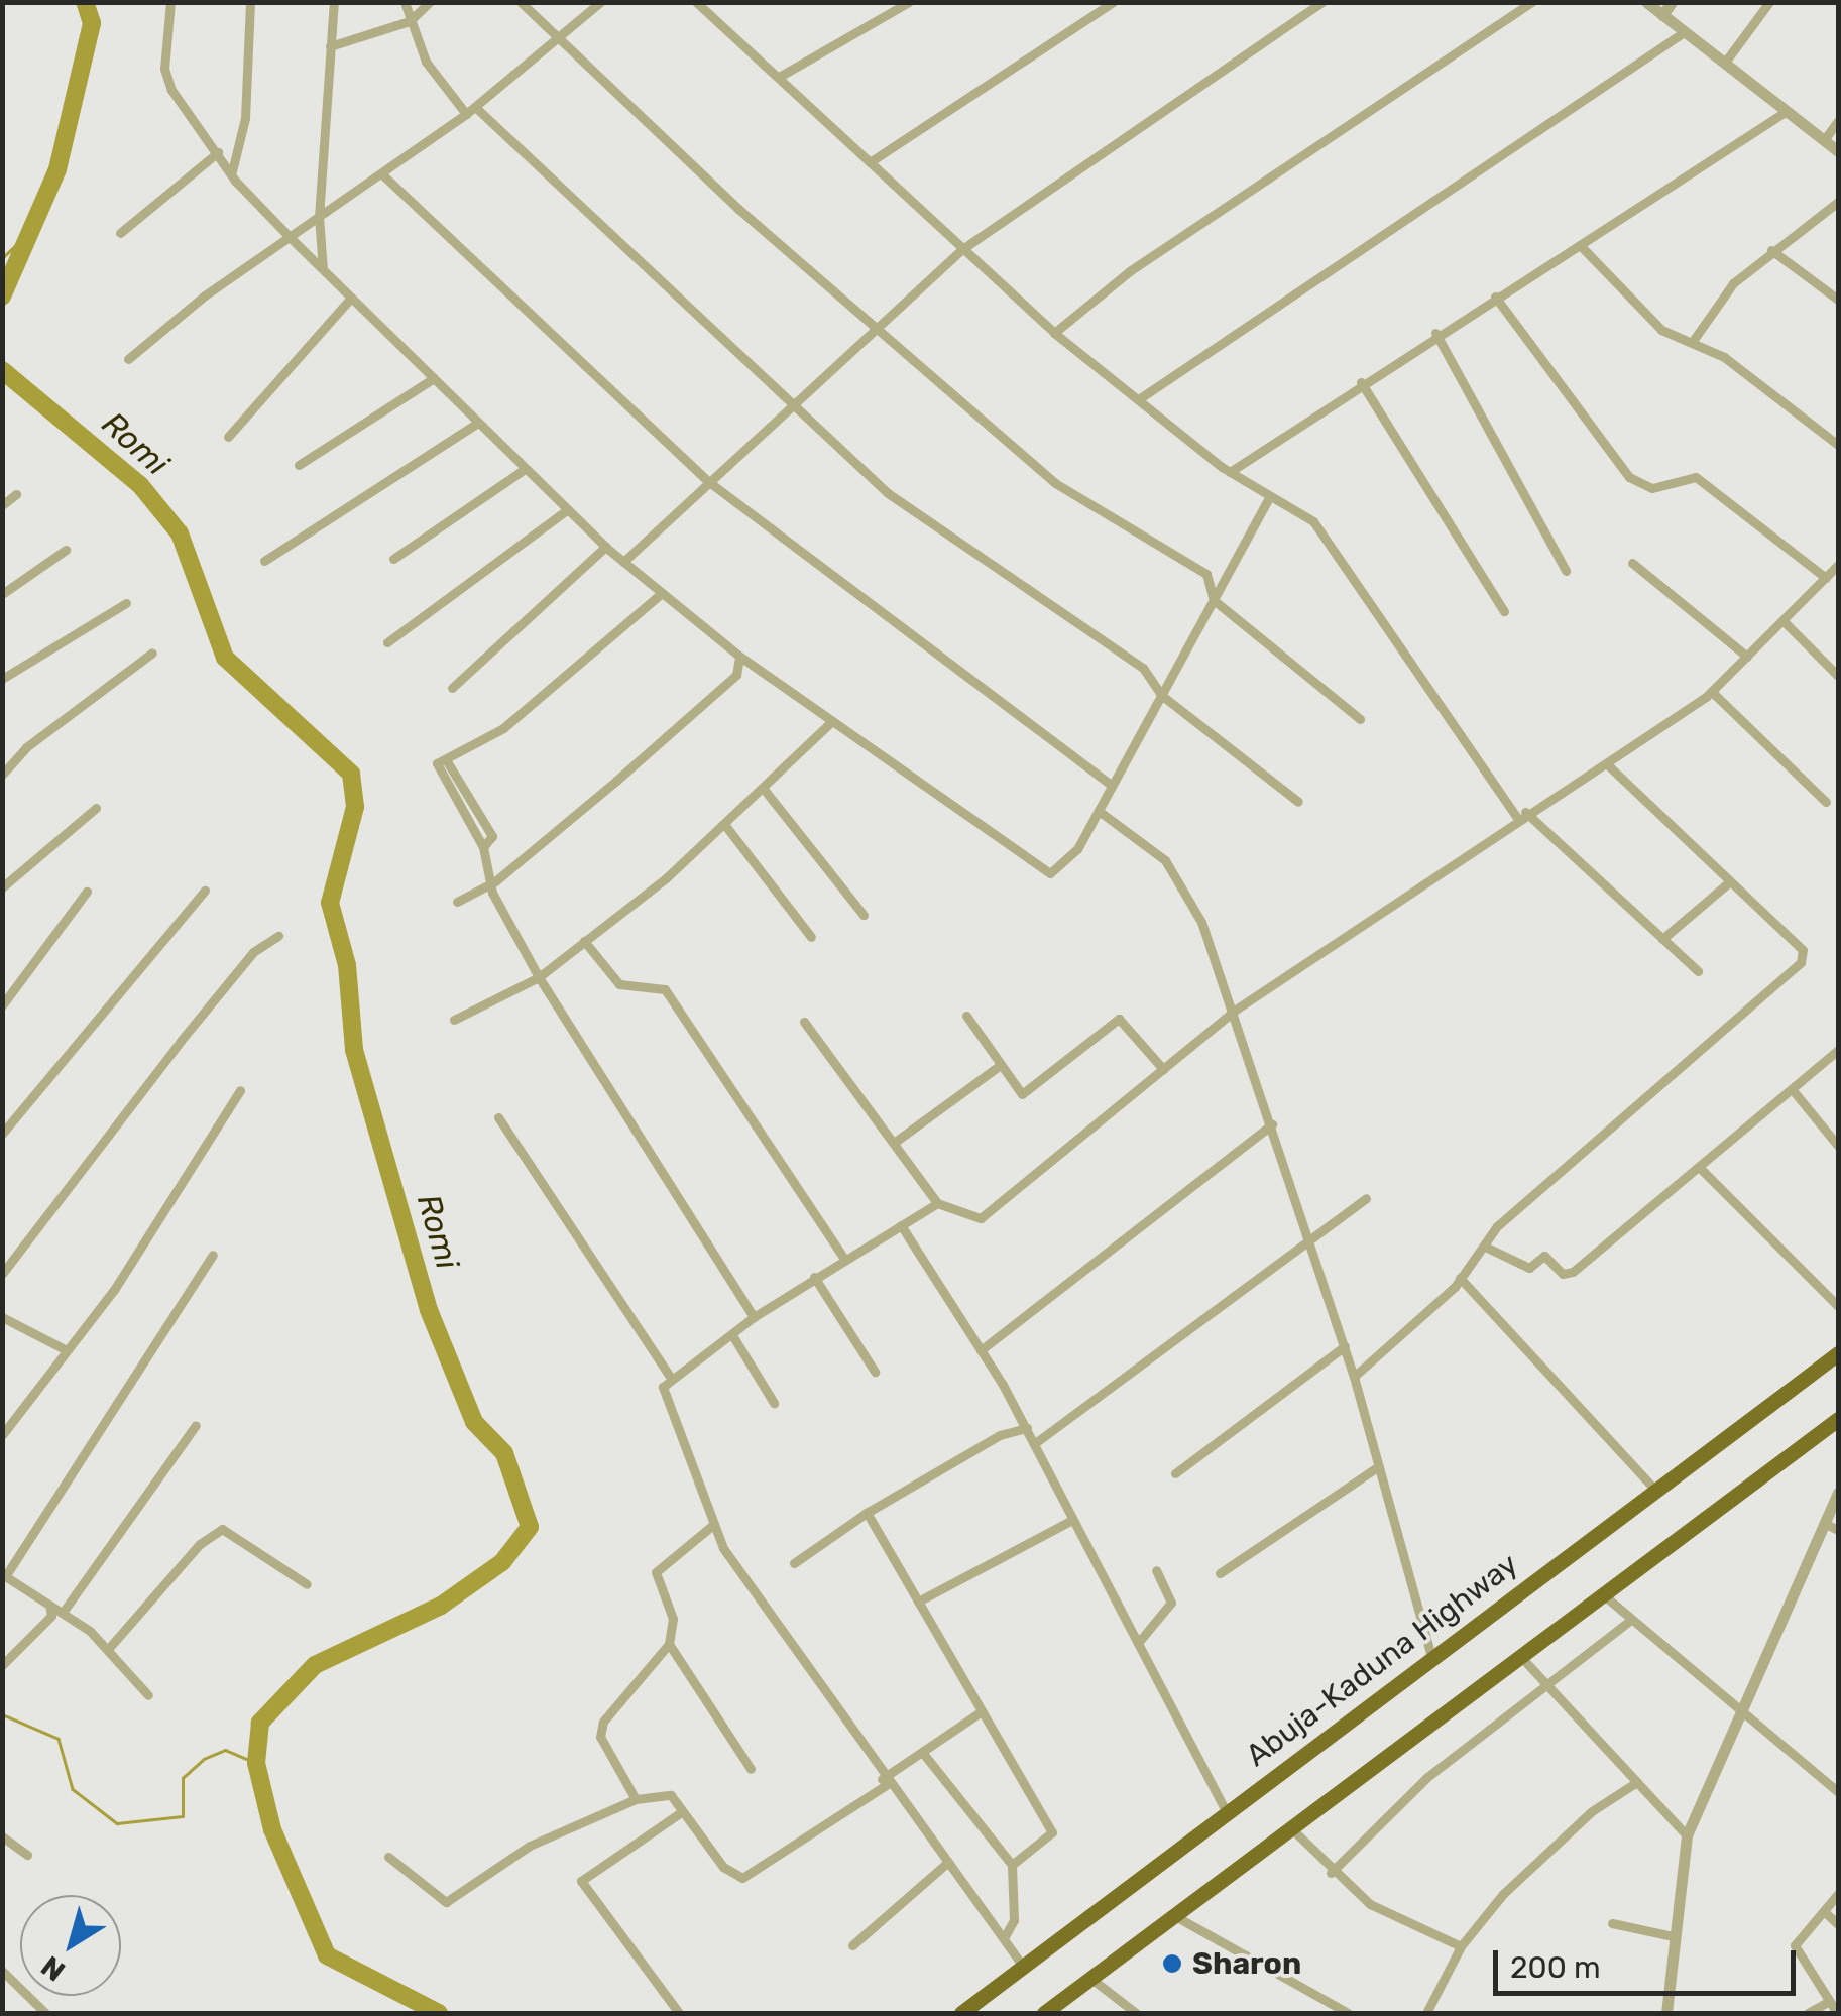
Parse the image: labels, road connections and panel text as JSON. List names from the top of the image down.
{
  "streets": {
    "highway": ["Abuja-Kaduna Highway"]
  },
  "water": ["Romi"],
  "places": ["Sharon"],
  "scale_bar": "200 m",
  "north": "bottom left"
}
